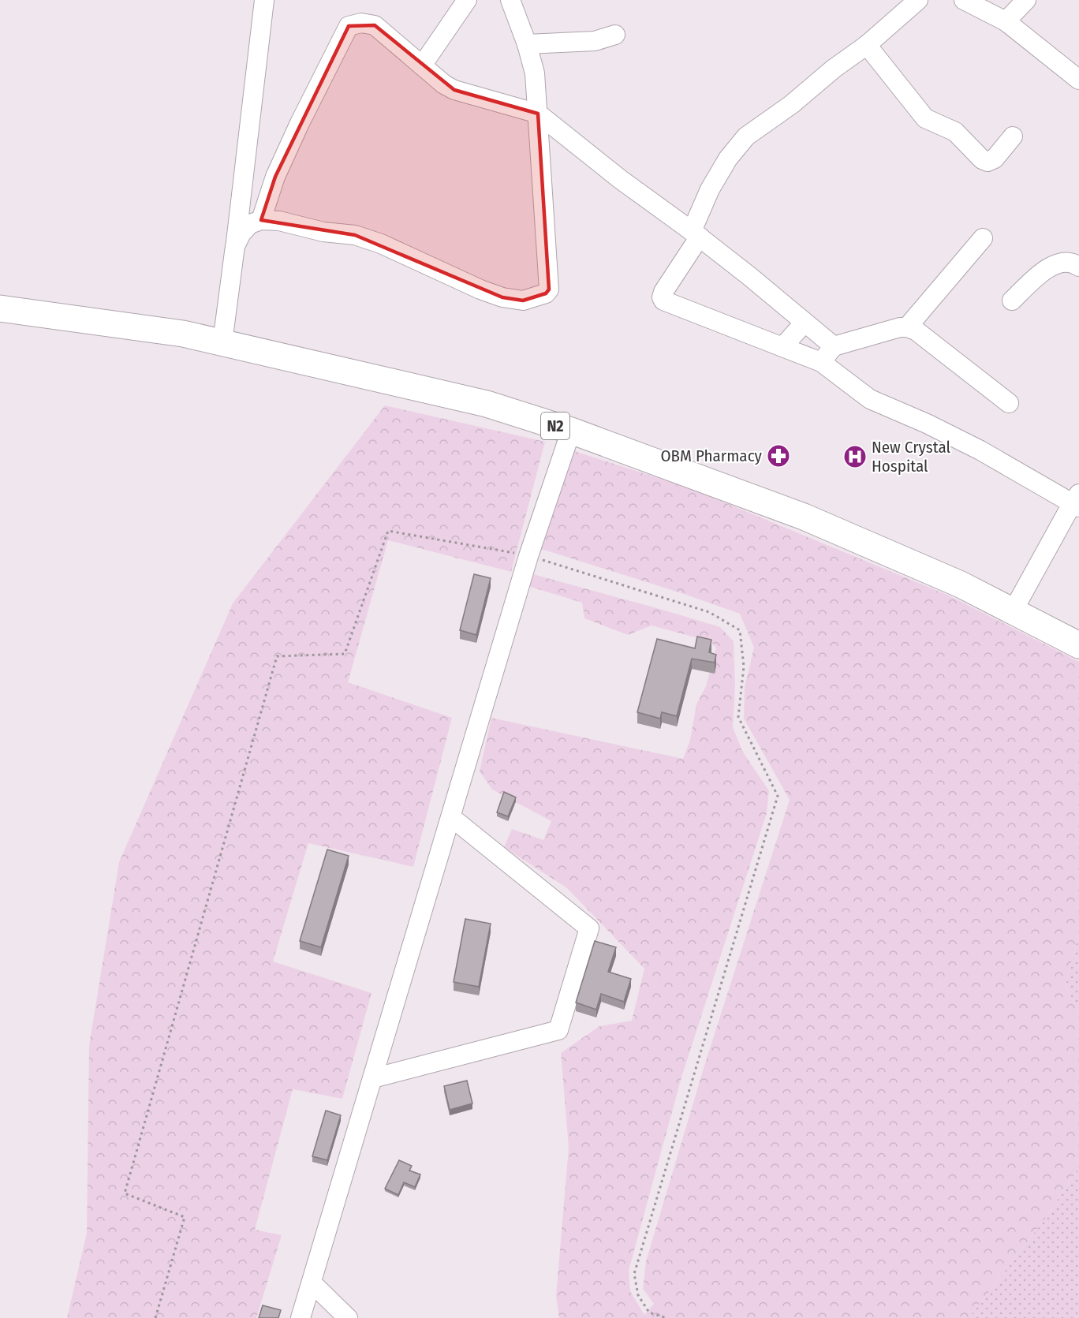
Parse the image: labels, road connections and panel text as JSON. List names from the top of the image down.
{
  "streets": {
    "highway": ["N2"]
  },
  "places": {
    "pharmacy": ["OBM Pharmacy"],
    "hospital": ["New Crystal Hospital"]
  }
}
